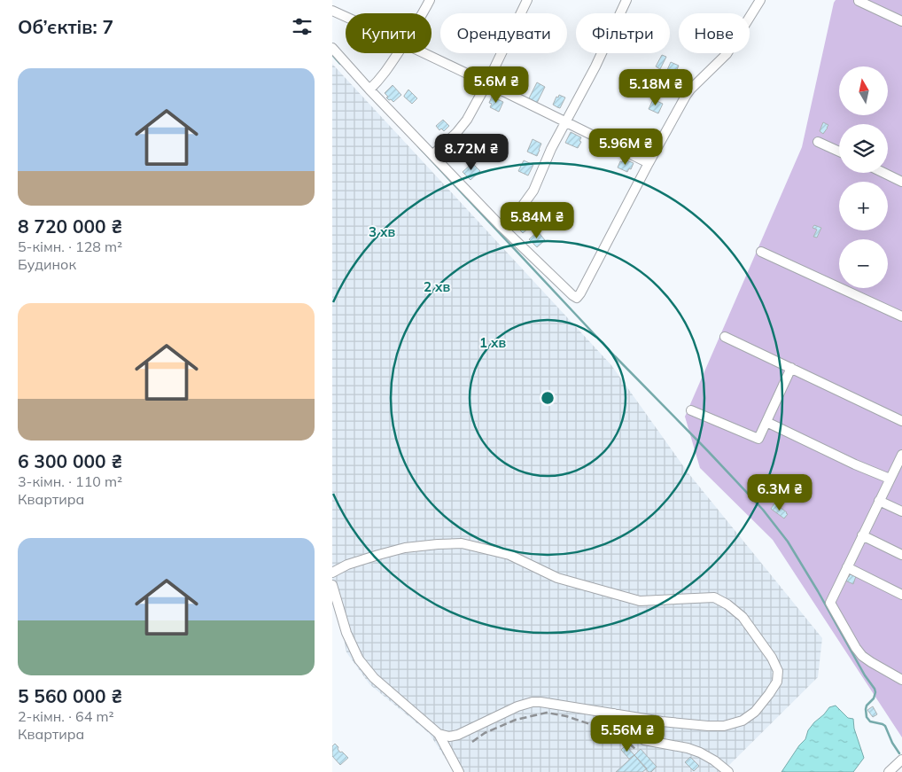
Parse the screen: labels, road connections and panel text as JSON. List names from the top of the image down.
{
  "north": "top",
  "page": {
    "heading": "Об’єктів: 7",
    "chip": [
      "Купити",
      "Орендувати",
      "Фільтри",
      "Нове"
    ],
    "list": [
      {
        "name": "8 720 000 ₴",
        "note": "5-кімн. · 128 m² · Будинок"
      },
      {
        "name": "6 300 000 ₴",
        "note": "3-кімн. · 110 m² · Квартира"
      },
      {
        "name": "5 560 000 ₴",
        "note": "2-кімн. · 64 m² · Квартира"
      }
    ],
    "map_buttons": ["+", "−"],
    "price": [
      "5.6M ₴",
      "5.18M ₴",
      "5.96M ₴",
      "8.72M ₴",
      "5.84M ₴",
      "6.3M ₴",
      "5.56M ₴"
    ]
  },
  "rings": ["3 хв", "2 хв", "1 хв"]
}
